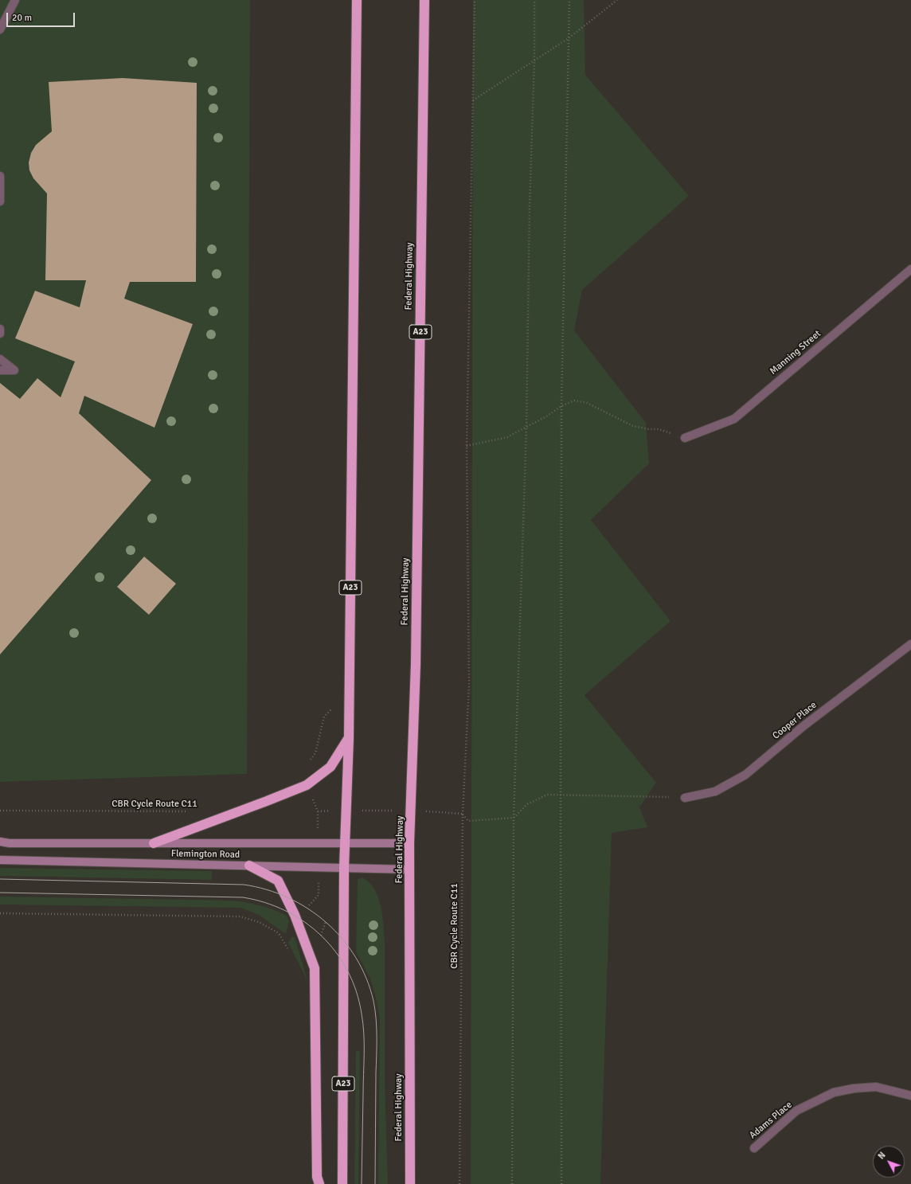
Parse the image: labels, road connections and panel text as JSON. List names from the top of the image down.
{
  "streets": {
    "highway": ["Federal Highway", "A23"],
    "main road": ["Flemington Road"],
    "street": ["Manning Street", "Cooper Place", "Adams Place"],
    "path": ["CBR Cycle Route C11"]
  },
  "crossings": [
    ["Federal Highway", "Flemington Road"],
    ["A23", "Flemington Road"]
  ],
  "scale_bar": "20 m",
  "north": "top left"
}
